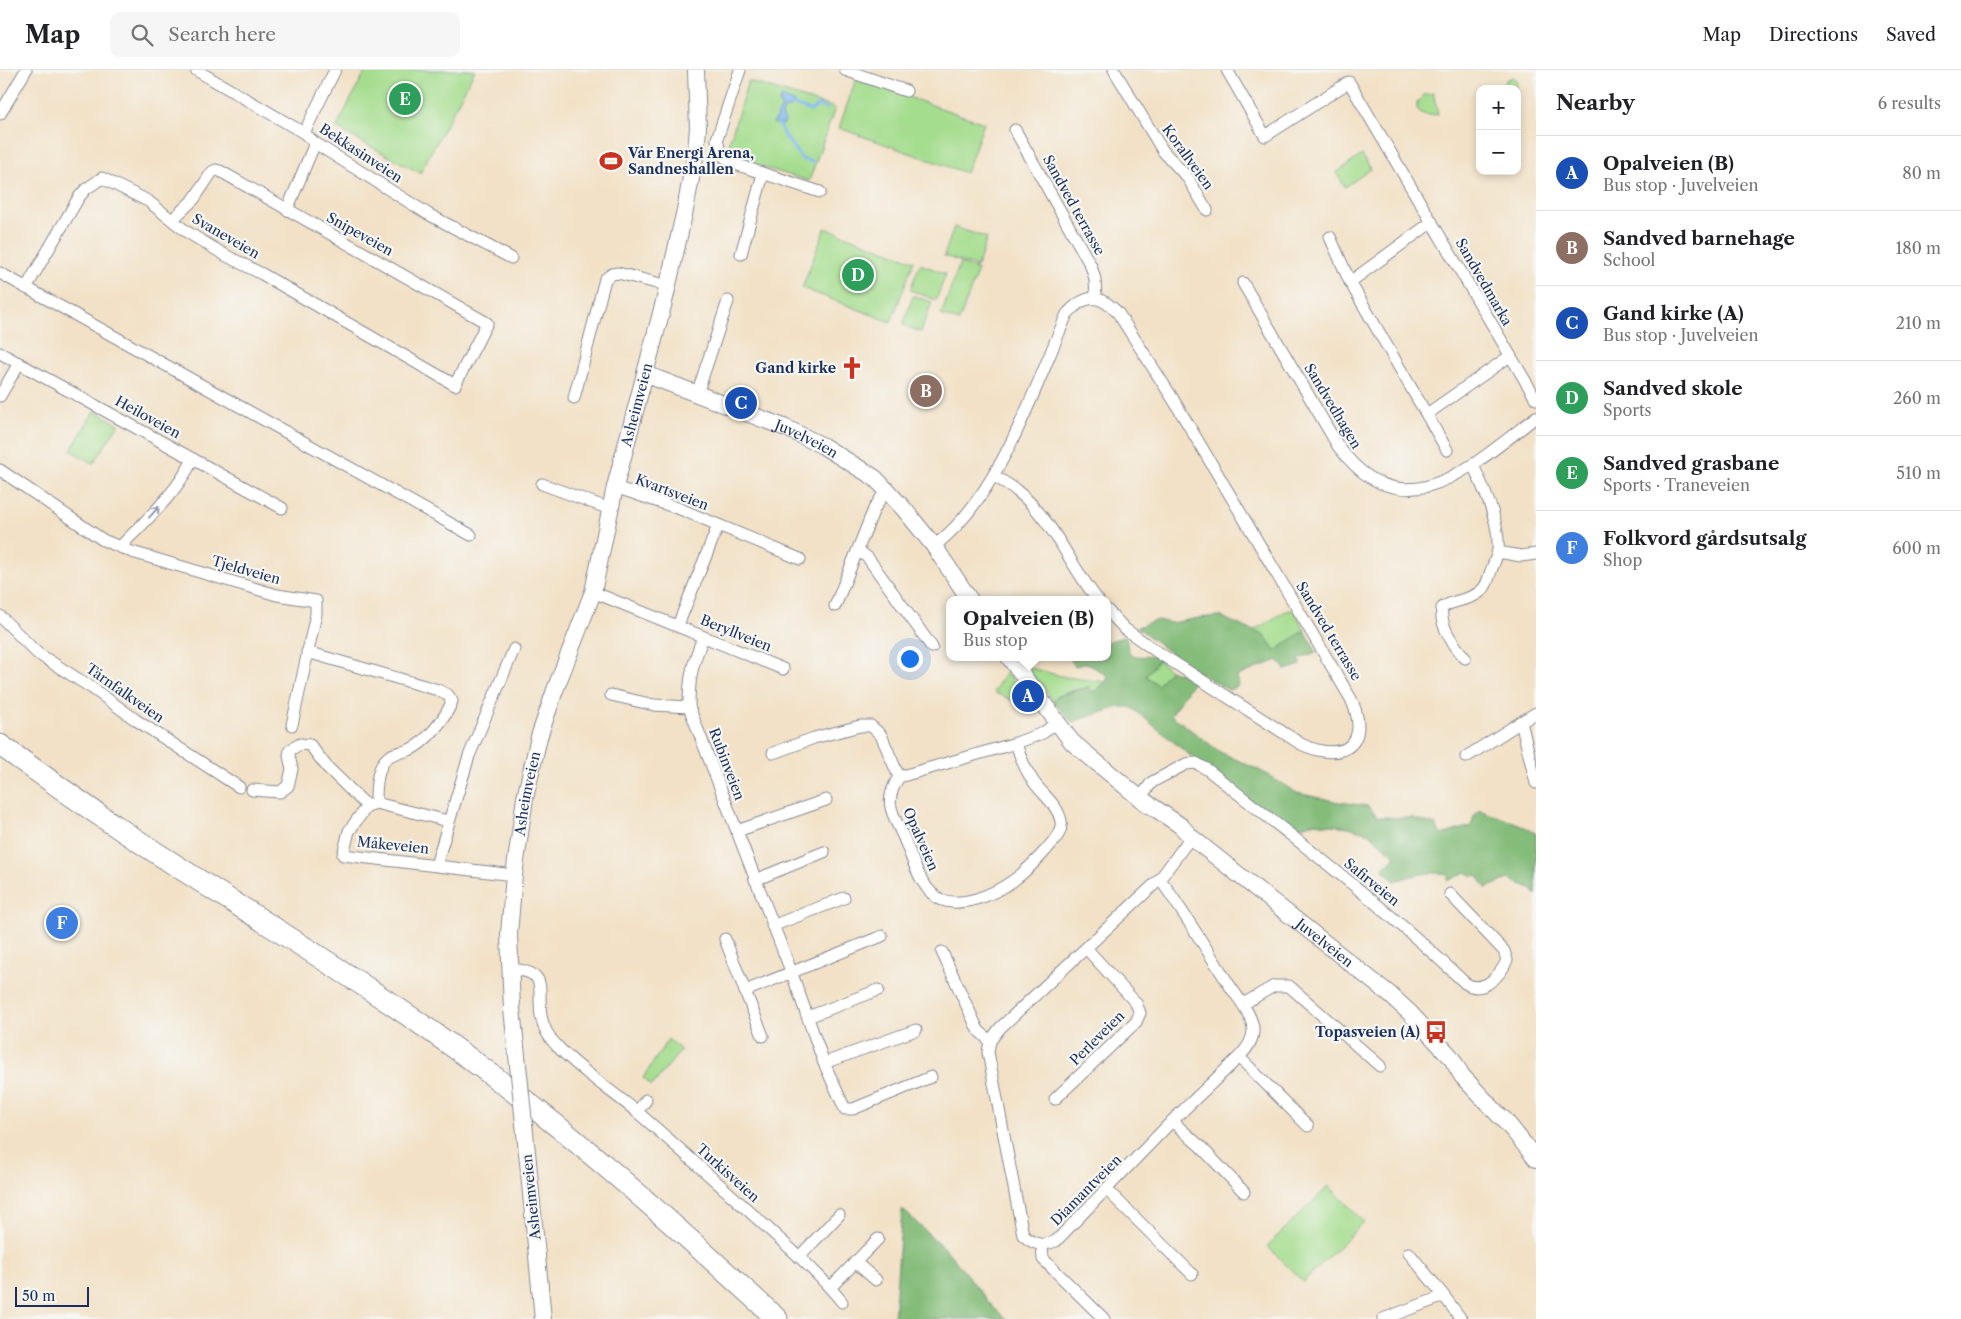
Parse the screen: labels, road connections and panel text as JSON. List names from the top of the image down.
{
  "streets": {
    "main road": ["Asheimveien", "Juvelveien"],
    "street": [
      "Bekkasinveien",
      "Korallveien",
      "Sandved terrasse",
      "Snipeveien",
      "Svaneveien",
      "Sandvedmarka",
      "Sandvedhagen",
      "Heiloveien",
      "Kvartsveien",
      "Tjeldveien",
      "Beryllveien",
      "Tårnfalkveien",
      "Rubinveien",
      "Opalveien",
      "Måkeveien",
      "Safirveien",
      "Perleveien",
      "Turkisveien",
      "Diamantveien"
    ]
  },
  "crossings": [
    ["Snipeveien", "Svaneveien"],
    ["Asheimveien", "Juvelveien"],
    ["Asheimveien", "Kvartsveien"],
    ["Asheimveien", "Beryllveien"],
    ["Asheimveien", "Måkeveien"],
    ["Asheimveien", "Turkisveien"],
    ["Juvelveien", "Safirveien"],
    ["Kvartsveien", "Beryllveien"]
  ],
  "places": {
    "sports": ["Vår Energi Arena, Sandneshallen"],
    "church": ["Gand kirke"],
    "bus stop": ["Topasveien (A)"]
  },
  "scale_bar": "50 m",
  "page": {
    "header": "Map",
    "search": "Search here",
    "nav": ["Map", "Directions", "Saved"],
    "heading": ["Nearby", "6 results"],
    "pins": [
      "E",
      "D",
      "B",
      "C",
      "A",
      "F"
    ],
    "map_buttons": ["+", "−"],
    "list": [
      {
        "mark": "A",
        "name": "Opalveien (B)",
        "note": "Bus stop · Juvelveien",
        "value": "80 m"
      },
      {
        "mark": "B",
        "name": "Sandved barnehage",
        "note": "School",
        "value": "180 m"
      },
      {
        "mark": "C",
        "name": "Gand kirke (A)",
        "note": "Bus stop · Juvelveien",
        "value": "210 m"
      },
      {
        "mark": "D",
        "name": "Sandved skole",
        "note": "Sports",
        "value": "260 m"
      },
      {
        "mark": "E",
        "name": "Sandved grasbane",
        "note": "Sports · Traneveien",
        "value": "510 m"
      },
      {
        "mark": "F",
        "name": "Folkvord gårdsutsalg",
        "note": "Shop",
        "value": "600 m"
      }
    ],
    "popup": ["Opalveien (B)", "Bus stop"],
    "scale": "50 m"
  }
}
